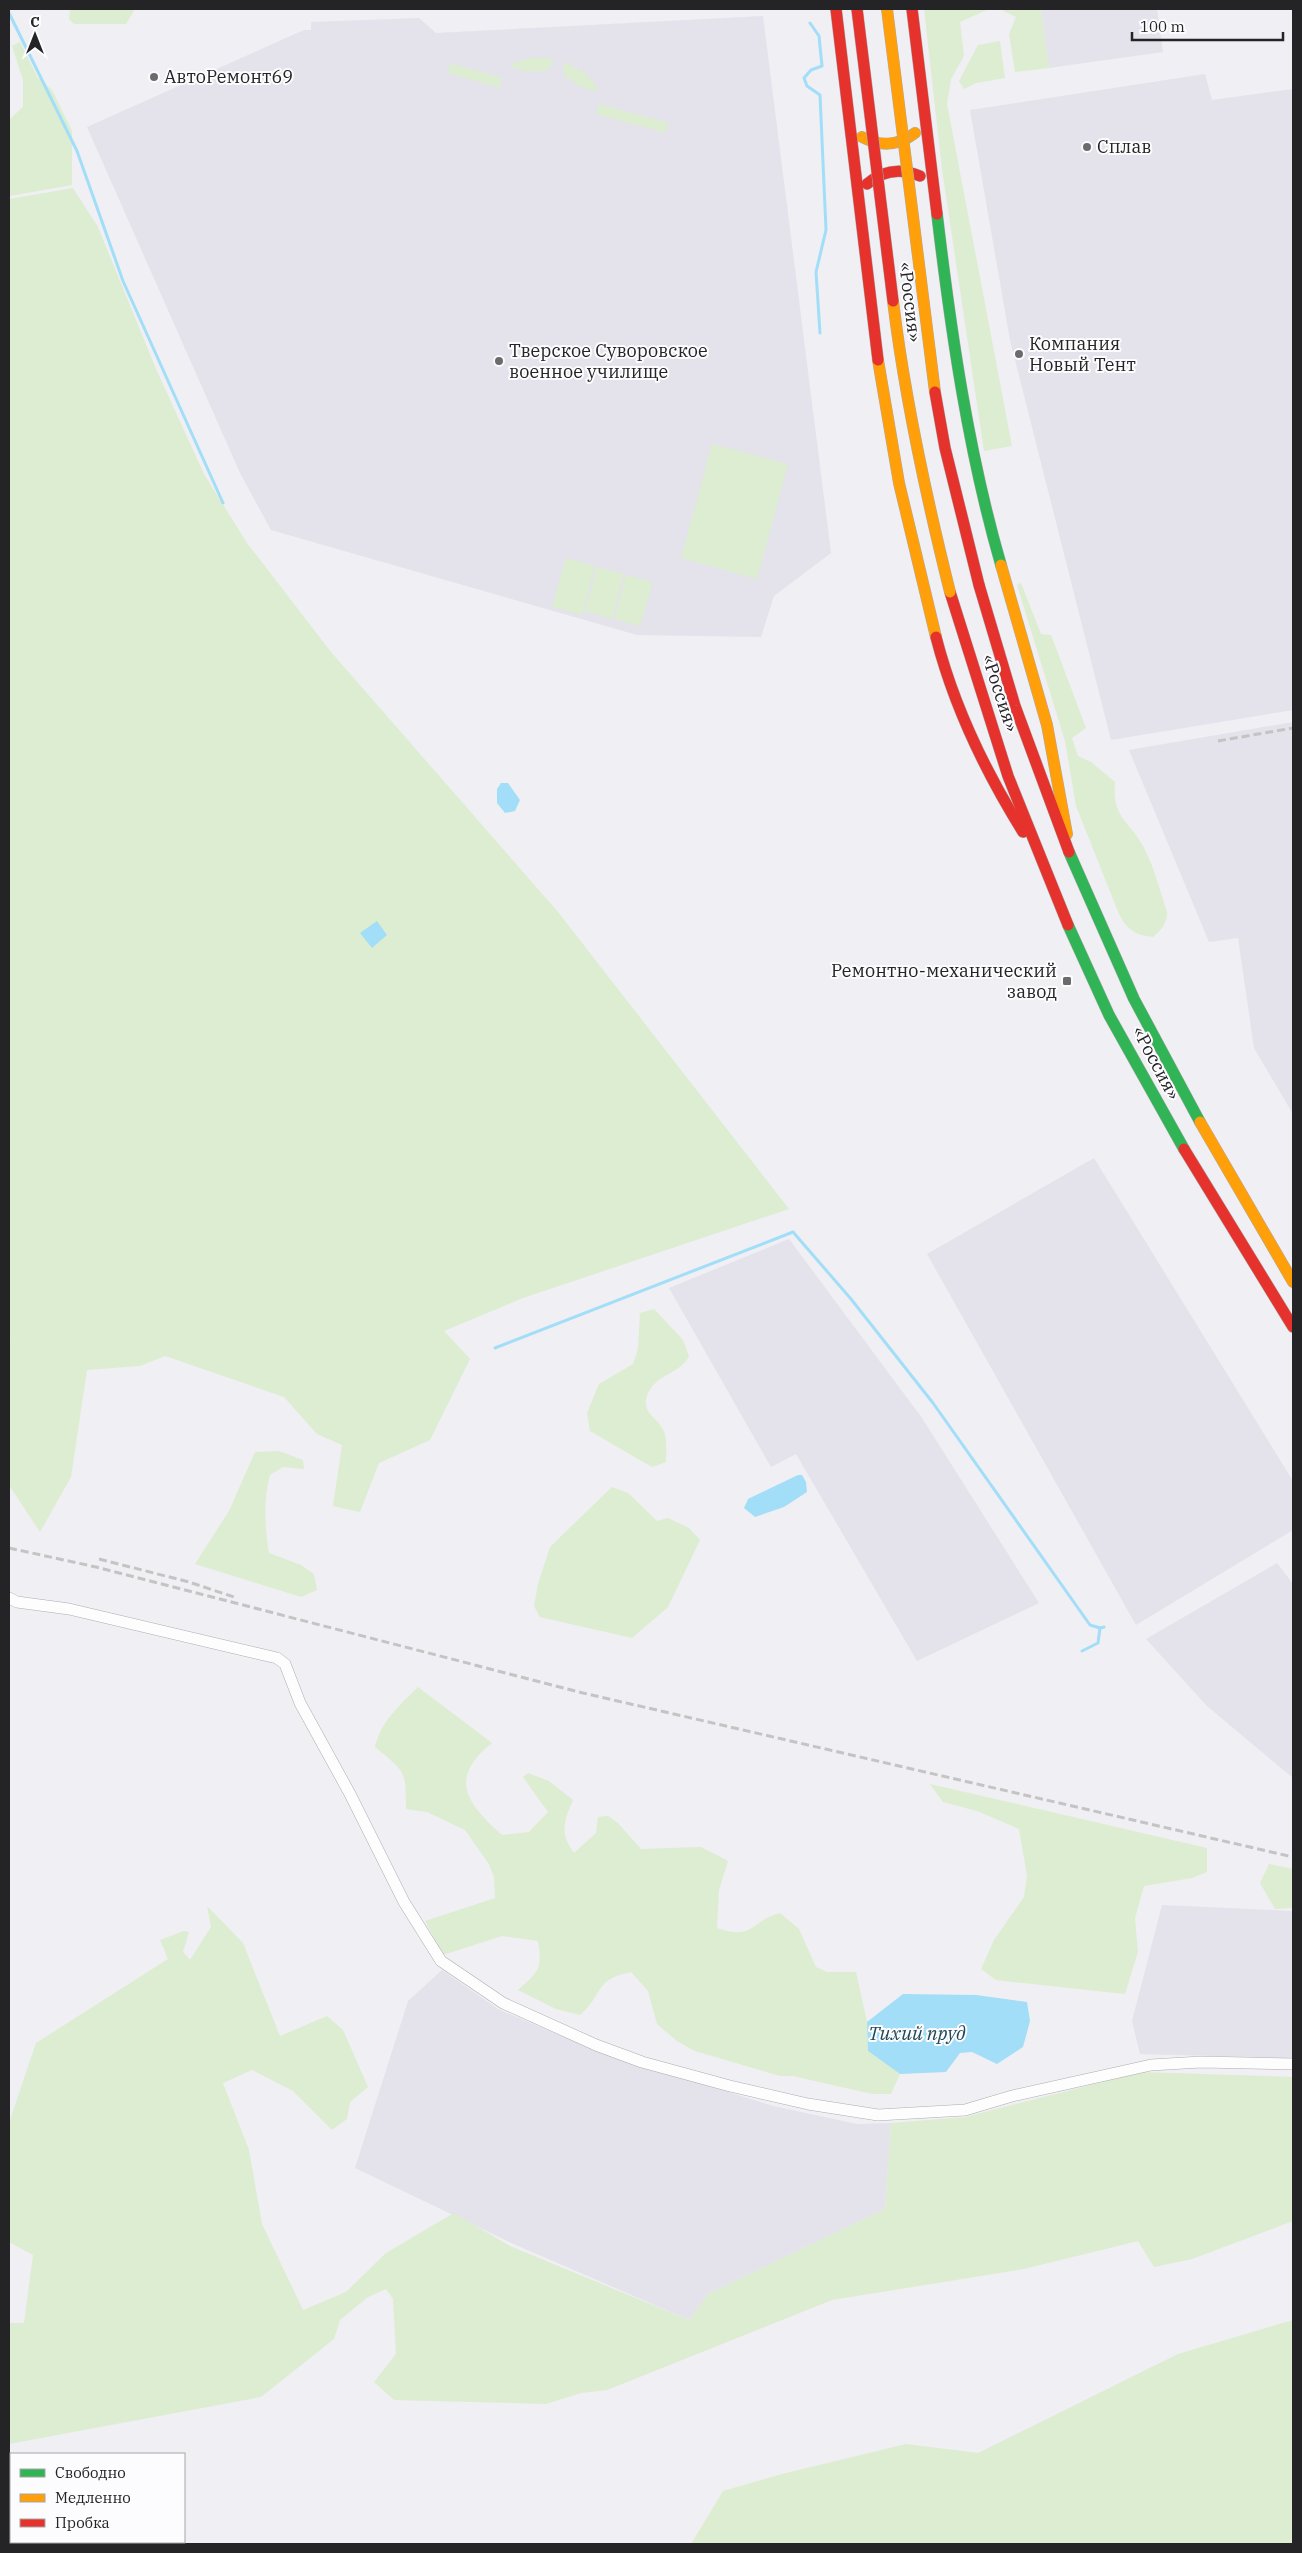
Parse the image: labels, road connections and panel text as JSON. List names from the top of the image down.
{
  "streets": {
    "main road": ["«Россия»"]
  },
  "water": ["Тихий пруд"],
  "places": {
    "other": [
      "АвтоРемонт69",
      "Сплав",
      "Компания Новый Тент",
      "Тверское Суворовское военное училище"
    ],
    "transit": ["Ремонтно-механический завод"]
  },
  "legend": ["Свободно", "Медленно", "Пробка"],
  "scale_bar": "100 m",
  "north": "top"
}
